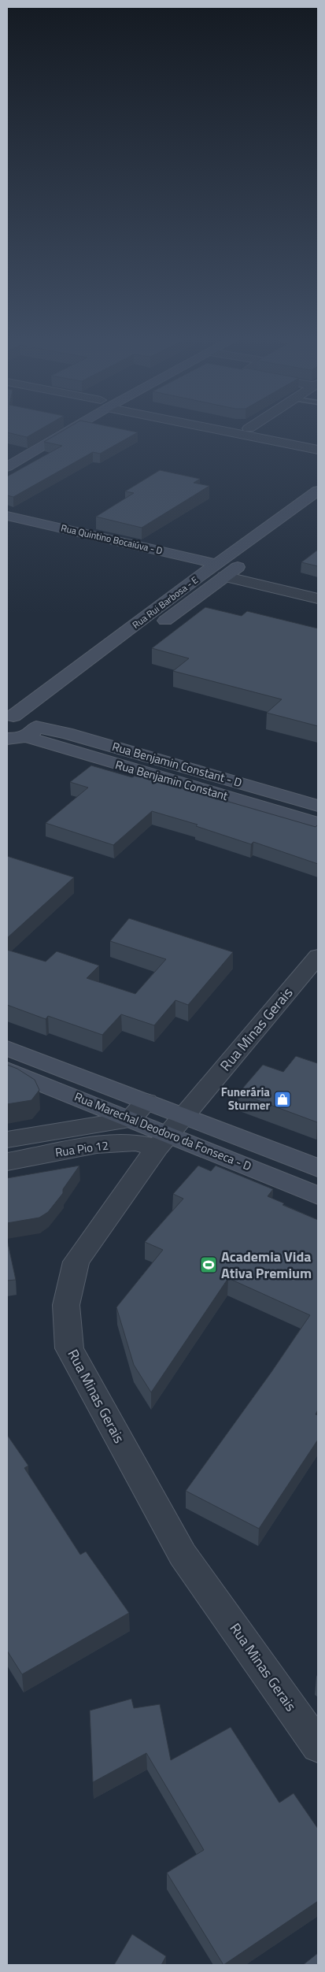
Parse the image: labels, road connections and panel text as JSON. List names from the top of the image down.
{
  "streets": {
    "street": [
      "Rua Quintino Bocaiúva - D",
      "Rua Rui Barbosa - E",
      "Rua Benjamin Constant - D",
      "Rua Benjamin Constant",
      "Rua Minas Gerais",
      "Rua Marechal Deodoro da Fonseca - D",
      "Rua Pio 12"
    ]
  },
  "crossings": [
    ["Rua Quintino Bocaiúva - D", "Rua Rui Barbosa - E"],
    ["Rua Benjamin Constant - D", "Rua Benjamin Constant"],
    ["Rua Minas Gerais", "Rua Marechal Deodoro da Fonseca - D"],
    ["Rua Minas Gerais", "Rua Pio 12"],
    ["Rua Marechal Deodoro da Fonseca - D", "Rua Pio 12"]
  ],
  "places": {
    "shop": ["Funerária Sturmer"],
    "sports": ["Academia Vida Ativa Premium"]
  }
}
